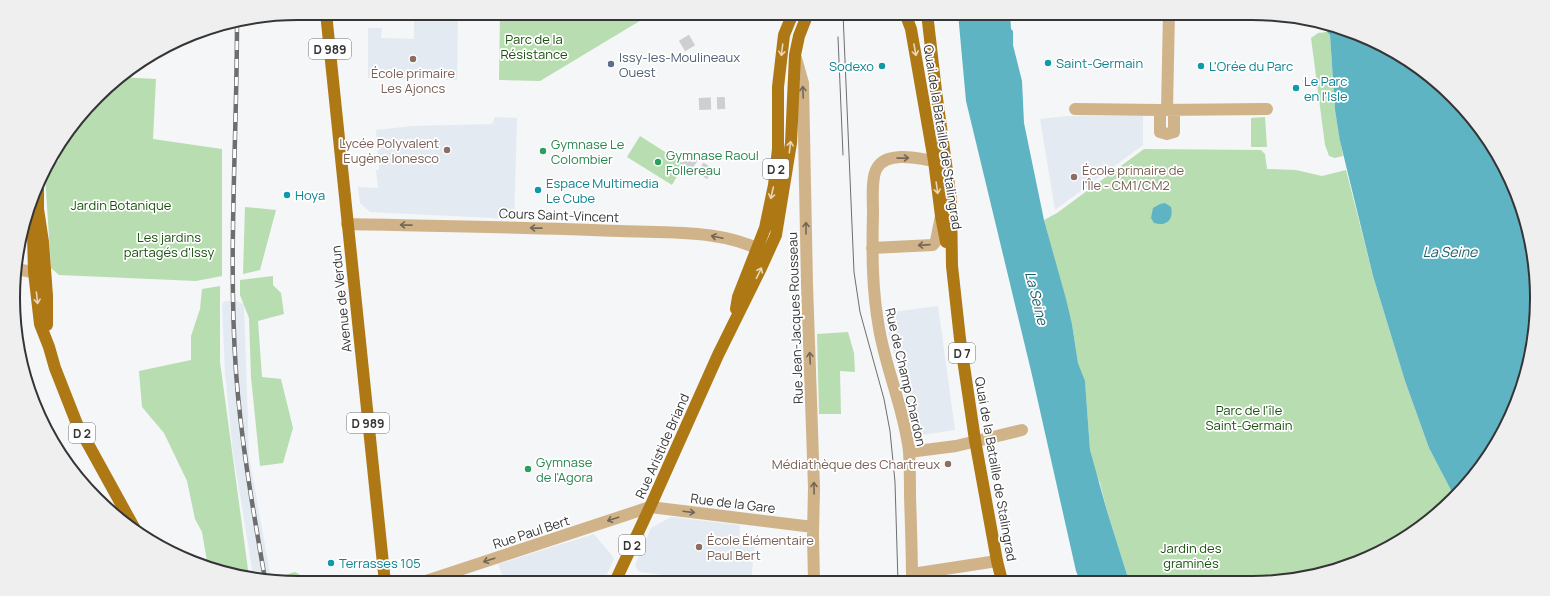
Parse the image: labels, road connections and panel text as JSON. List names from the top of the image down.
{
  "streets": {
    "main road": [
      "D 989",
      "Quai de la Bataille de Stalingrad",
      "D 2",
      "Avenue de Verdun",
      "D 7",
      "Rue Aristide Briand"
    ],
    "street": [
      "Cours Saint-Vincent",
      "Rue Jean-Jacques Rousseau",
      "Rue de Champ Chardon",
      "Rue de la Gare",
      "Rue Paul Bert"
    ]
  },
  "crossings": [
    ["Quai de la Bataille de Stalingrad", "Rue de Champ Chardon"],
    ["Cours Saint-Vincent", "Avenue de Verdun"],
    ["Cours Saint-Vincent", "Rue Aristide Briand"],
    ["Rue Jean-Jacques Rousseau", "Rue Aristide Briand"],
    ["Rue Jean-Jacques Rousseau", "Rue de la Gare"],
    ["Rue Aristide Briand", "Rue de la Gare"],
    ["Rue Aristide Briand", "Rue Paul Bert"],
    ["Rue de la Gare", "Rue Paul Bert"]
  ],
  "one_way": [
    "Cours Saint-Vincent",
    "Rue Jean-Jacques Rousseau",
    "Rue de la Gare",
    "Rue Paul Bert"
  ],
  "water": ["La Seine"],
  "parks": [
    "Parc de la Résistance",
    "Jardin Botanique",
    "Les jardins partagés d'Issy",
    "Parc de l'île Saint-Germain",
    "Jardin des graminés"
  ],
  "places": [
    "École primaire Les Ajoncs",
    "Saint-Germain",
    "Issy-les-Moulineaux Ouest",
    "Sodexo",
    "L'Orée du Parc",
    "Le Parc en l'Isle",
    "Lycée Polyvalent Eugène Ionesco",
    "Gymnase Le Colombier",
    "Gymnase Raoul Follereau",
    "École primaire de l'Île - CM1/CM2",
    "Espace Multimedia Le Cube",
    "Hoya",
    "Médiathèque des Chartreux",
    "Gymnase de l'Agora",
    "École Élémentaire Paul Bert",
    "Terrasses 105"
  ]
}
